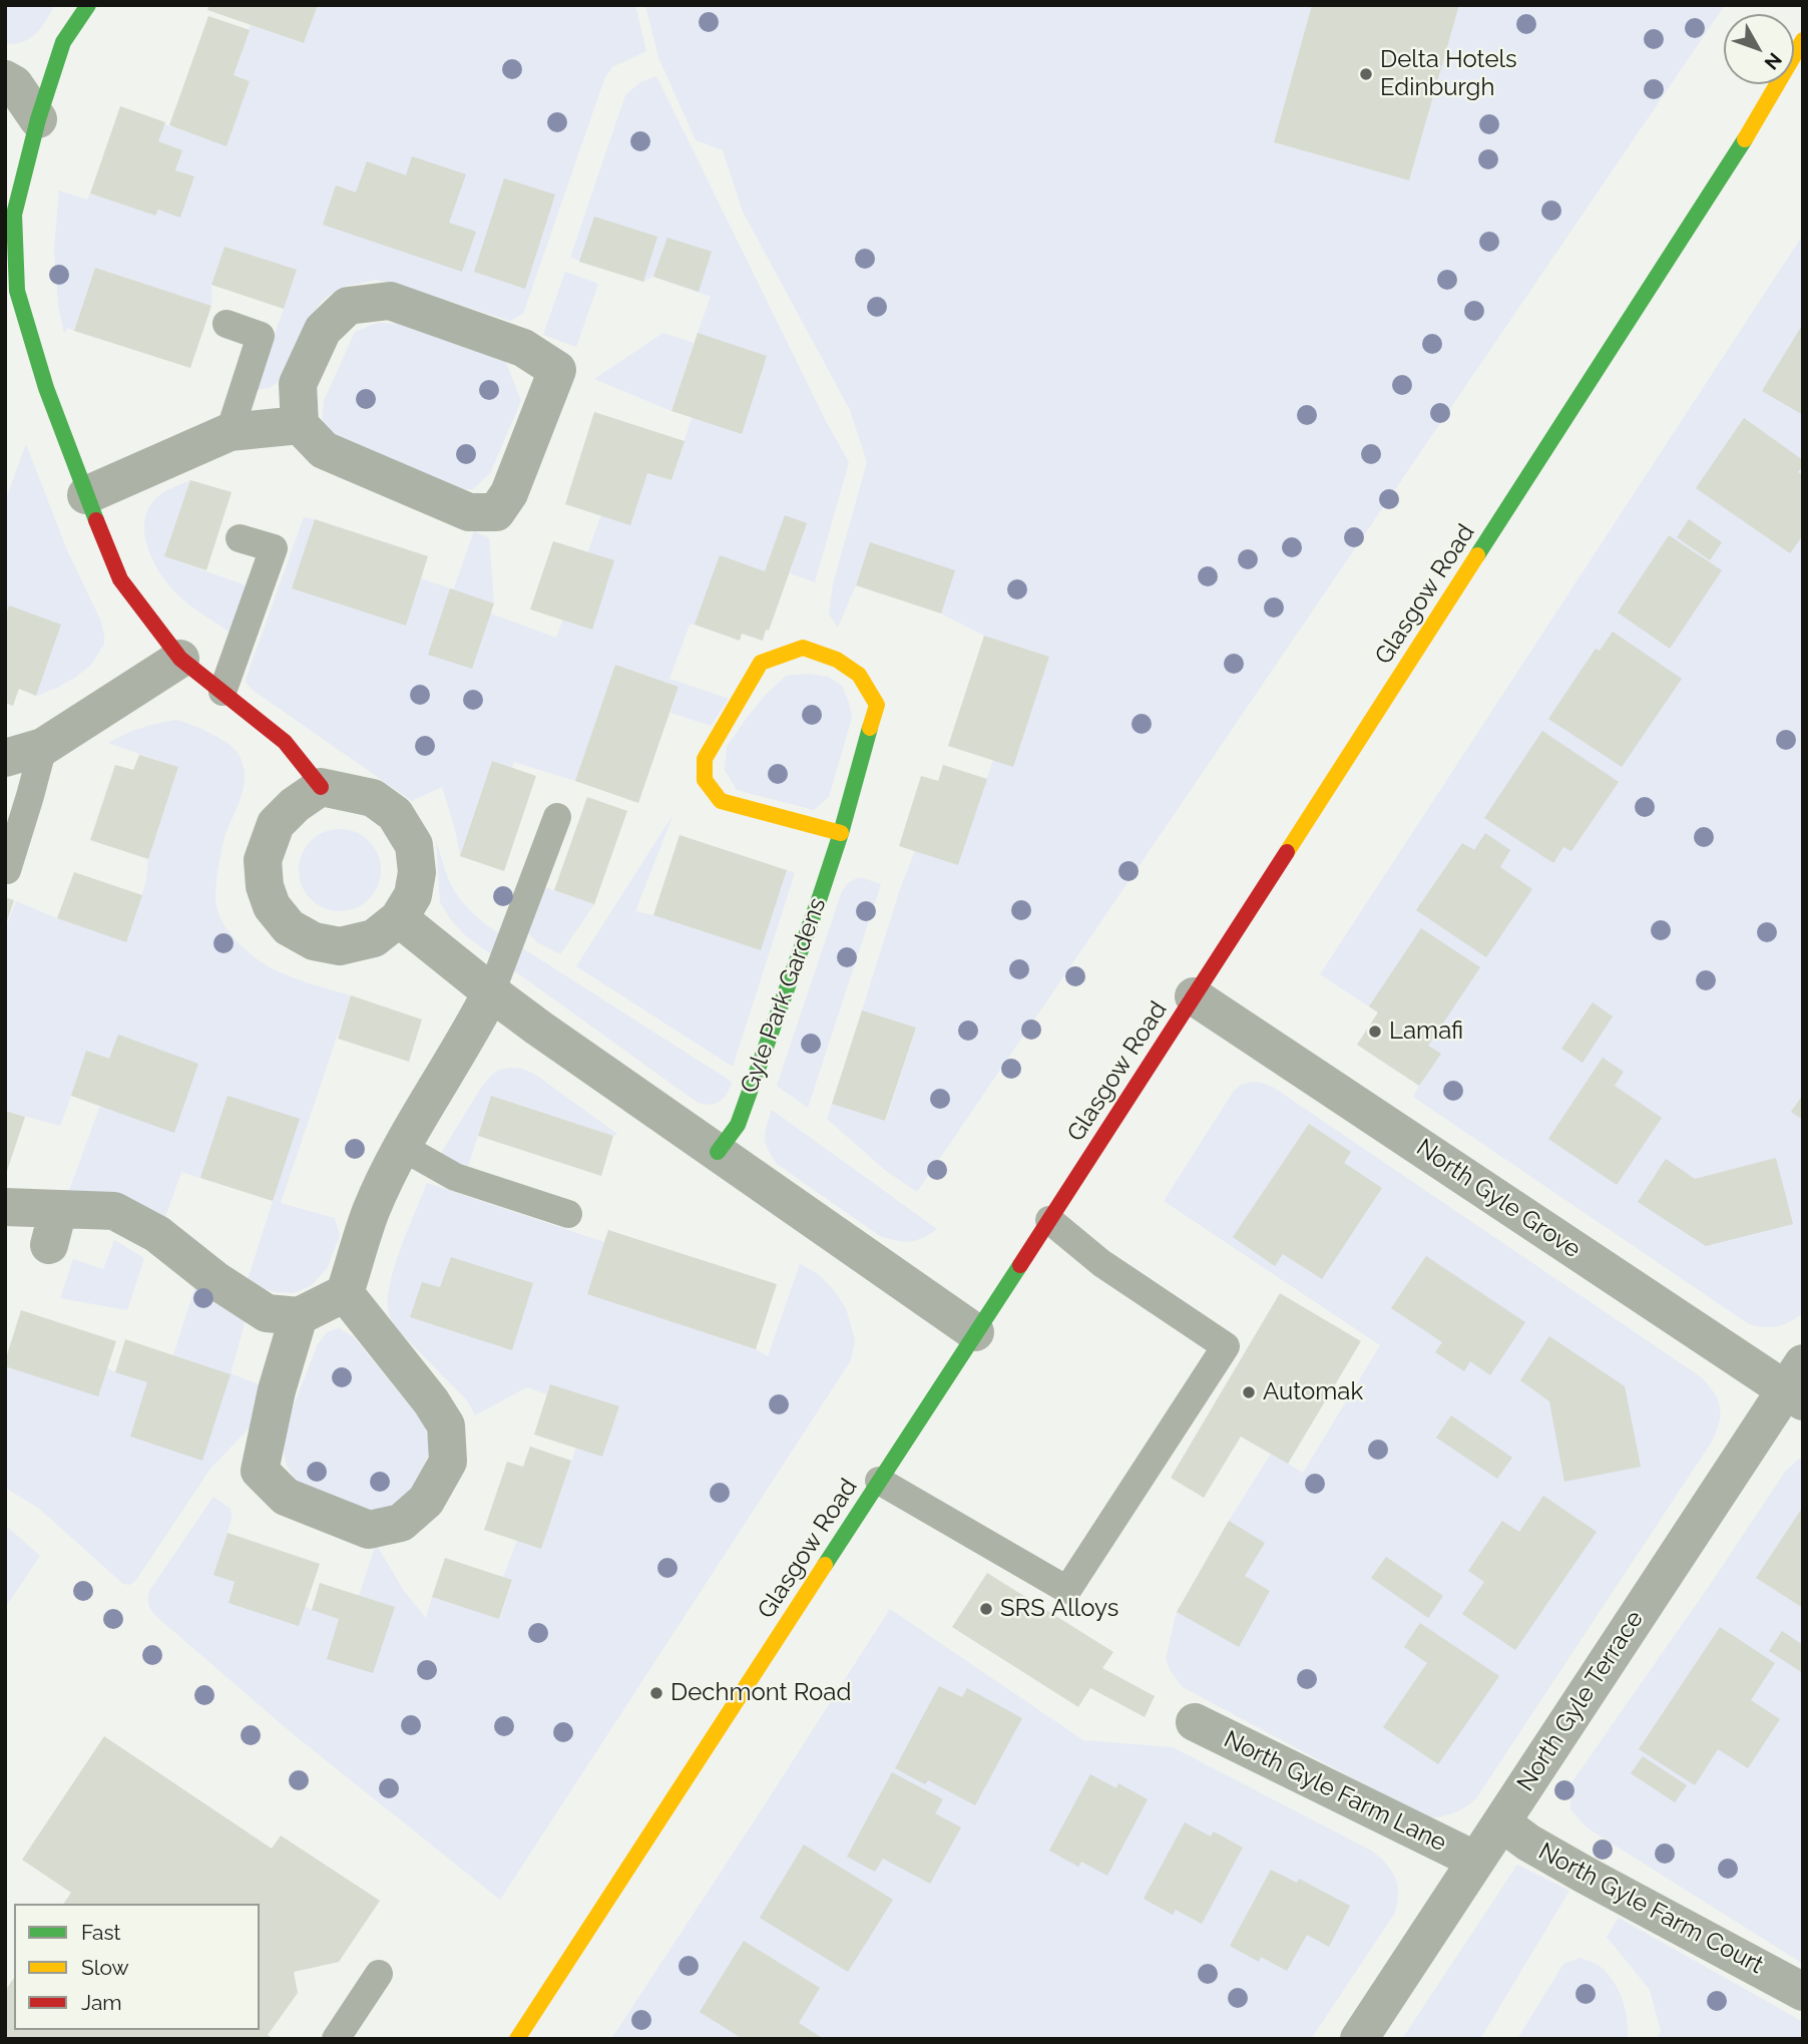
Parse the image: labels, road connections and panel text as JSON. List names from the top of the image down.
{
  "streets": {
    "main road": ["Glasgow Road", "Gyle Park Gardens"],
    "street": [
      "North Gyle Grove",
      "North Gyle Terrace",
      "North Gyle Farm Lane",
      "North Gyle Farm Court"
    ]
  },
  "crossings": [
    ["Glasgow Road", "North Gyle Grove"],
    ["North Gyle Grove", "North Gyle Terrace"],
    ["North Gyle Terrace", "North Gyle Farm Lane"],
    ["North Gyle Terrace", "North Gyle Farm Court"]
  ],
  "places": [
    "Delta Hotels Edinburgh",
    "Lamafi",
    "Automak",
    "SRS Alloys",
    "Dechmont Road"
  ],
  "legend": ["Fast", "Slow", "Jam"],
  "north": "bottom right"
}
